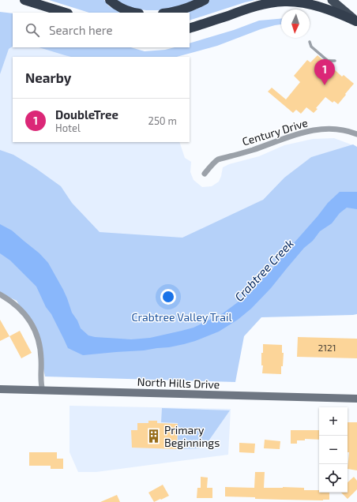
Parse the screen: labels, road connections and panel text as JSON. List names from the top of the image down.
{
  "streets": {
    "main road": ["North Hills Drive"],
    "street": ["Century Drive"]
  },
  "water": ["Crabtree Creek"],
  "parks": ["Crabtree Valley Trail"],
  "places": {
    "building": ["Primary Beginnings"]
  },
  "house_numbers": ["2121"],
  "north": "bottom",
  "page": {
    "search": "Search here",
    "heading": "Nearby",
    "pins": "1",
    "list": [
      {
        "mark": "1",
        "name": "DoubleTree",
        "note": "Hotel",
        "value": "250 m"
      }
    ],
    "map_buttons": ["+", "−"]
  }
}
